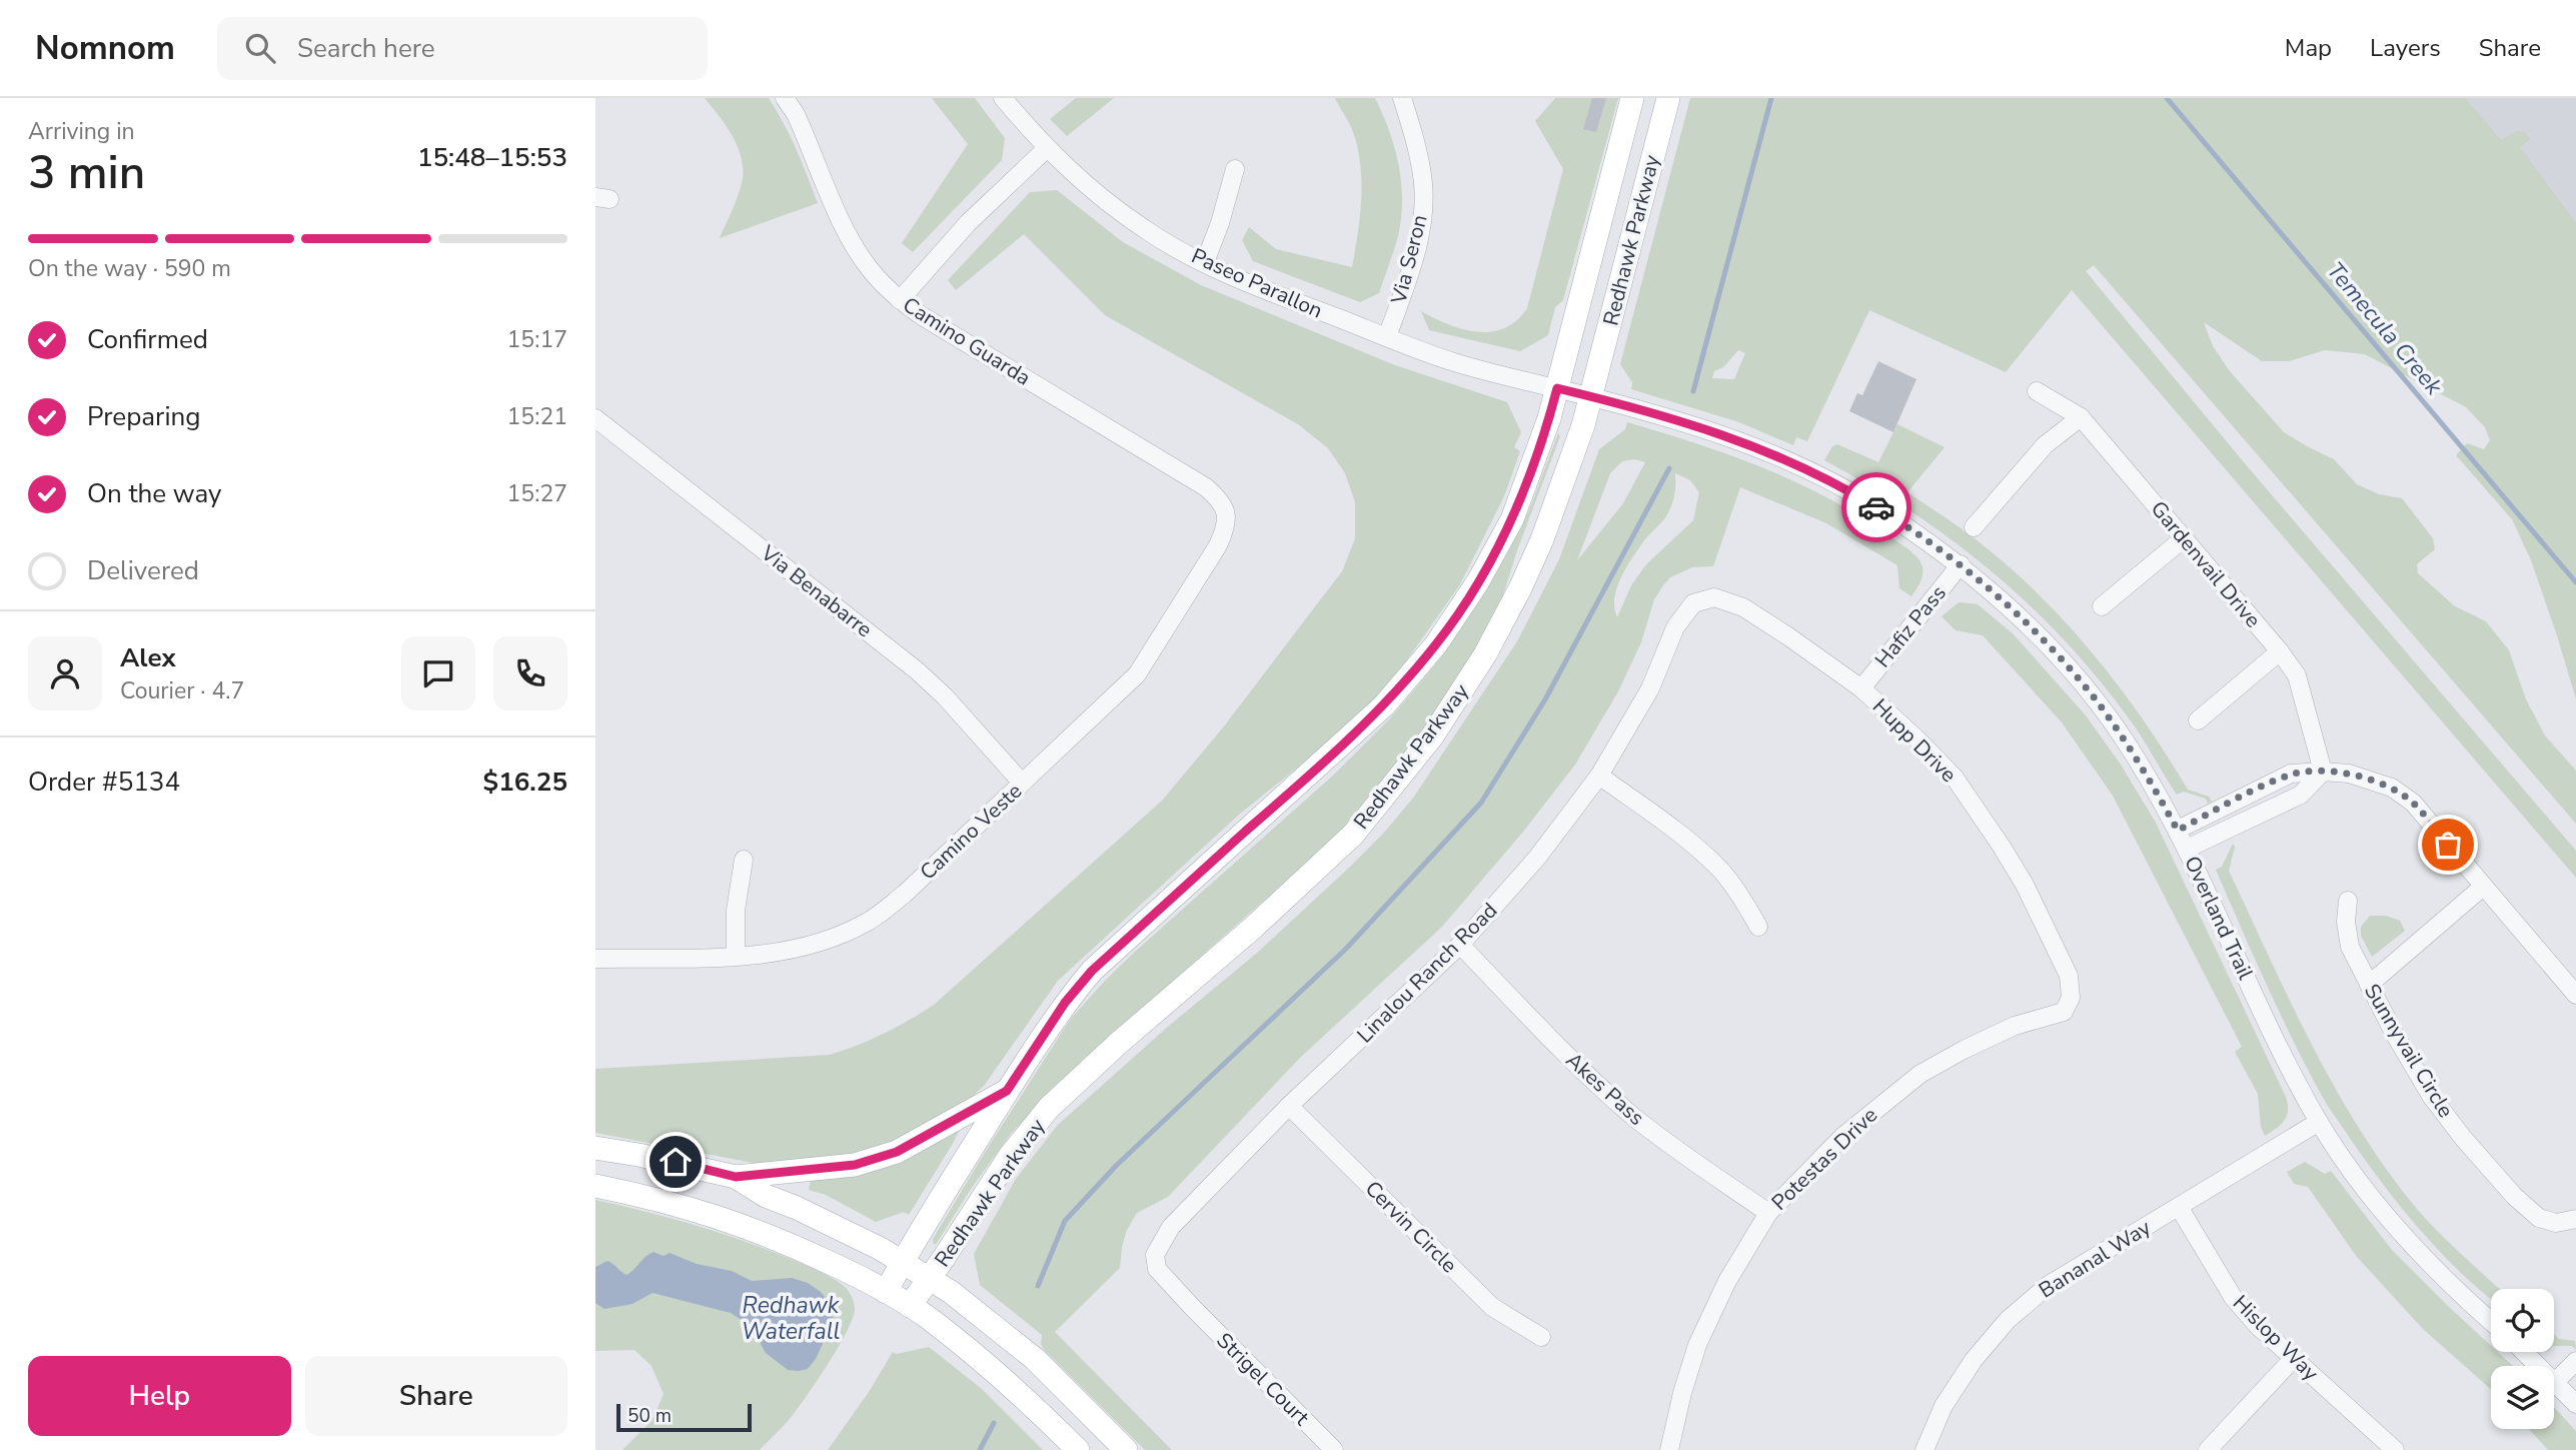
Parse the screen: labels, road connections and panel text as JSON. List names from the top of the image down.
{
  "streets": {
    "main road": ["Redhawk Parkway"],
    "street": [
      "Via Seron",
      "Paseo Parallon",
      "Camino Guarda",
      "Gardenvail Drive",
      "Via Benabarre",
      "Hafiz Pass",
      "Hupp Drive",
      "Camino Veste",
      "Overland Trail",
      "Linalou Ranch Road",
      "Sunnyvail Circle",
      "Akes Pass",
      "Potestas Drive",
      "Cervin Circle",
      "Bananal Way",
      "Hislop Way",
      "Strigel Court"
    ]
  },
  "crossings": [
    ["Redhawk Parkway", "Paseo Parallon"],
    ["Redhawk Parkway", "Overland Trail"],
    ["Via Seron", "Paseo Parallon"],
    ["Paseo Parallon", "Overland Trail"],
    ["Camino Guarda", "Camino Veste"],
    ["Via Benabarre", "Camino Veste"],
    ["Hafiz Pass", "Hupp Drive"],
    ["Hafiz Pass", "Overland Trail"],
    ["Hupp Drive", "Linalou Ranch Road"],
    ["Hupp Drive", "Potestas Drive"],
    ["Overland Trail", "Bananal Way"],
    ["Linalou Ranch Road", "Akes Pass"],
    ["Linalou Ranch Road", "Cervin Circle"],
    ["Linalou Ranch Road", "Strigel Court"],
    ["Akes Pass", "Potestas Drive"],
    ["Bananal Way", "Hislop Way"]
  ],
  "water": ["Temecula Creek", "Redhawk Waterfall"],
  "scale_bar": "50 m",
  "page": {
    "header": "Nomnom",
    "search": "Search here",
    "nav": ["Map", "Layers", "Share"],
    "heading": ["3 min", "Arriving in", "15:48–15:53"],
    "panel": [
      "Alex",
      "Courier · 4.7",
      "Order #5134",
      "$16.25"
    ],
    "bar": "On the way · 590 m",
    "list": [
      ["Confirmed", "15:17"],
      ["Preparing", "15:21"],
      ["On the way", "15:27"],
      "Delivered"
    ],
    "buttons": ["Help", "Share"],
    "scale": "50 m"
  }
}
